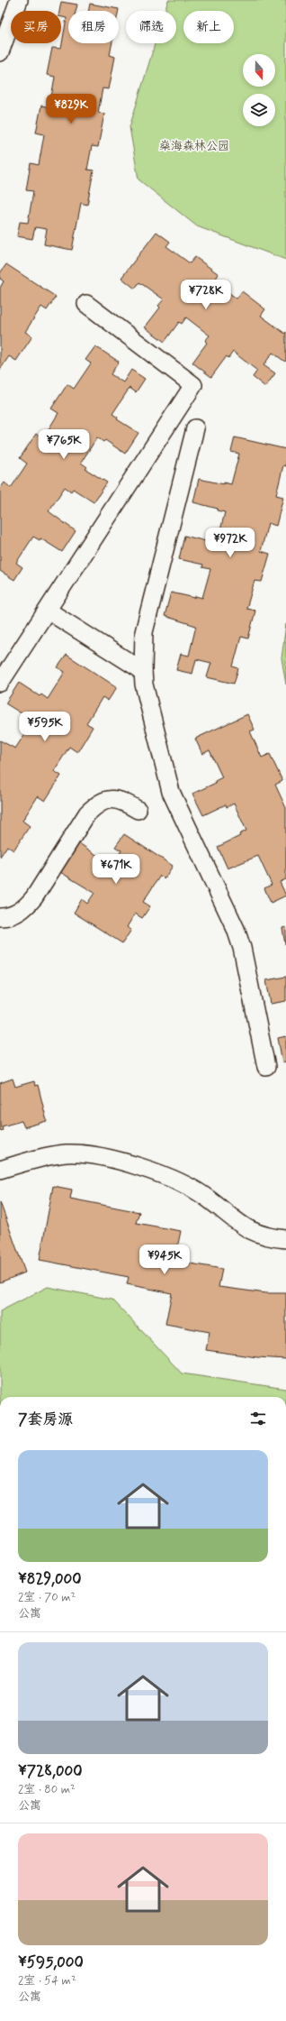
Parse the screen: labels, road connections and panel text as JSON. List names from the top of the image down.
{
  "parks": ["燊海森林公园"],
  "north": "bottom",
  "page": {
    "chip": [
      "买房",
      "租房",
      "筛选",
      "新上"
    ],
    "price": [
      "¥829K",
      "¥728K",
      "¥765K",
      "¥972K",
      "¥595K",
      "¥671K",
      "¥945K"
    ],
    "heading": "7套房源",
    "list": [
      {
        "name": "¥829,000",
        "note": "2室 · 70 m² · 公寓"
      },
      {
        "name": "¥728,000",
        "note": "2室 · 80 m² · 公寓"
      },
      {
        "name": "¥595,000",
        "note": "2室 · 54 m² · 公寓"
      }
    ]
  }
}
